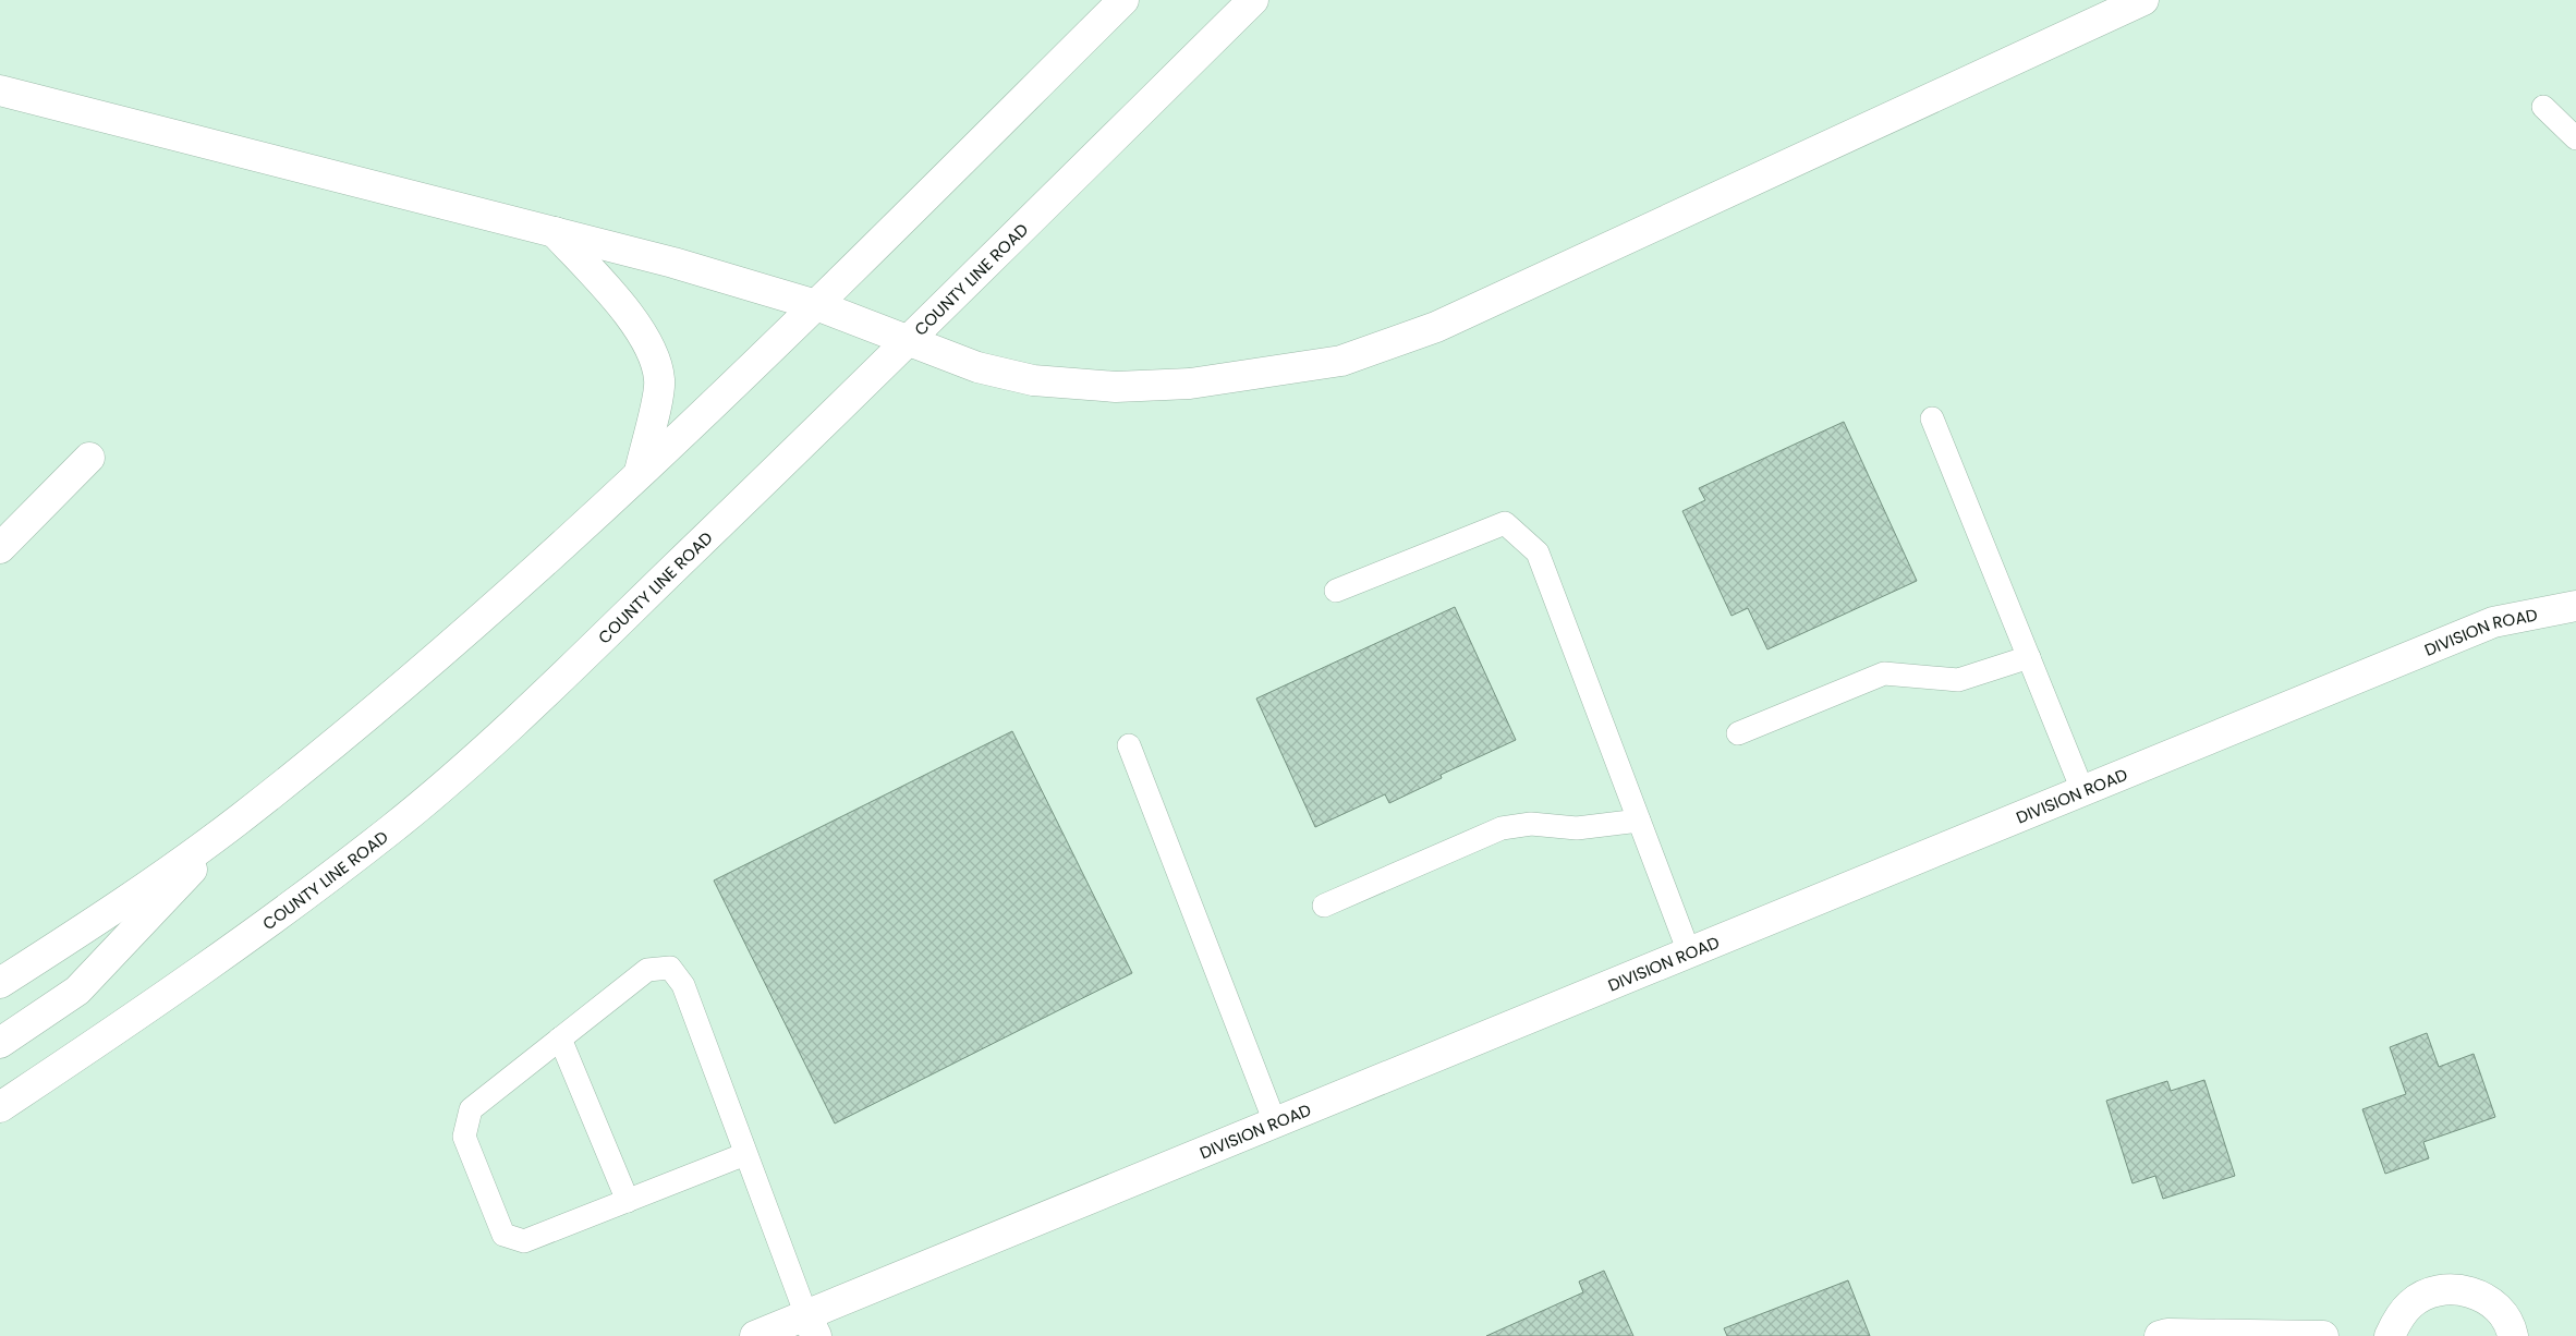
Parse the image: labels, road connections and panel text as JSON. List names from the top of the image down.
{
  "streets": {
    "main road": ["COUNTY LINE ROAD", "DIVISION ROAD"]
  }
}
